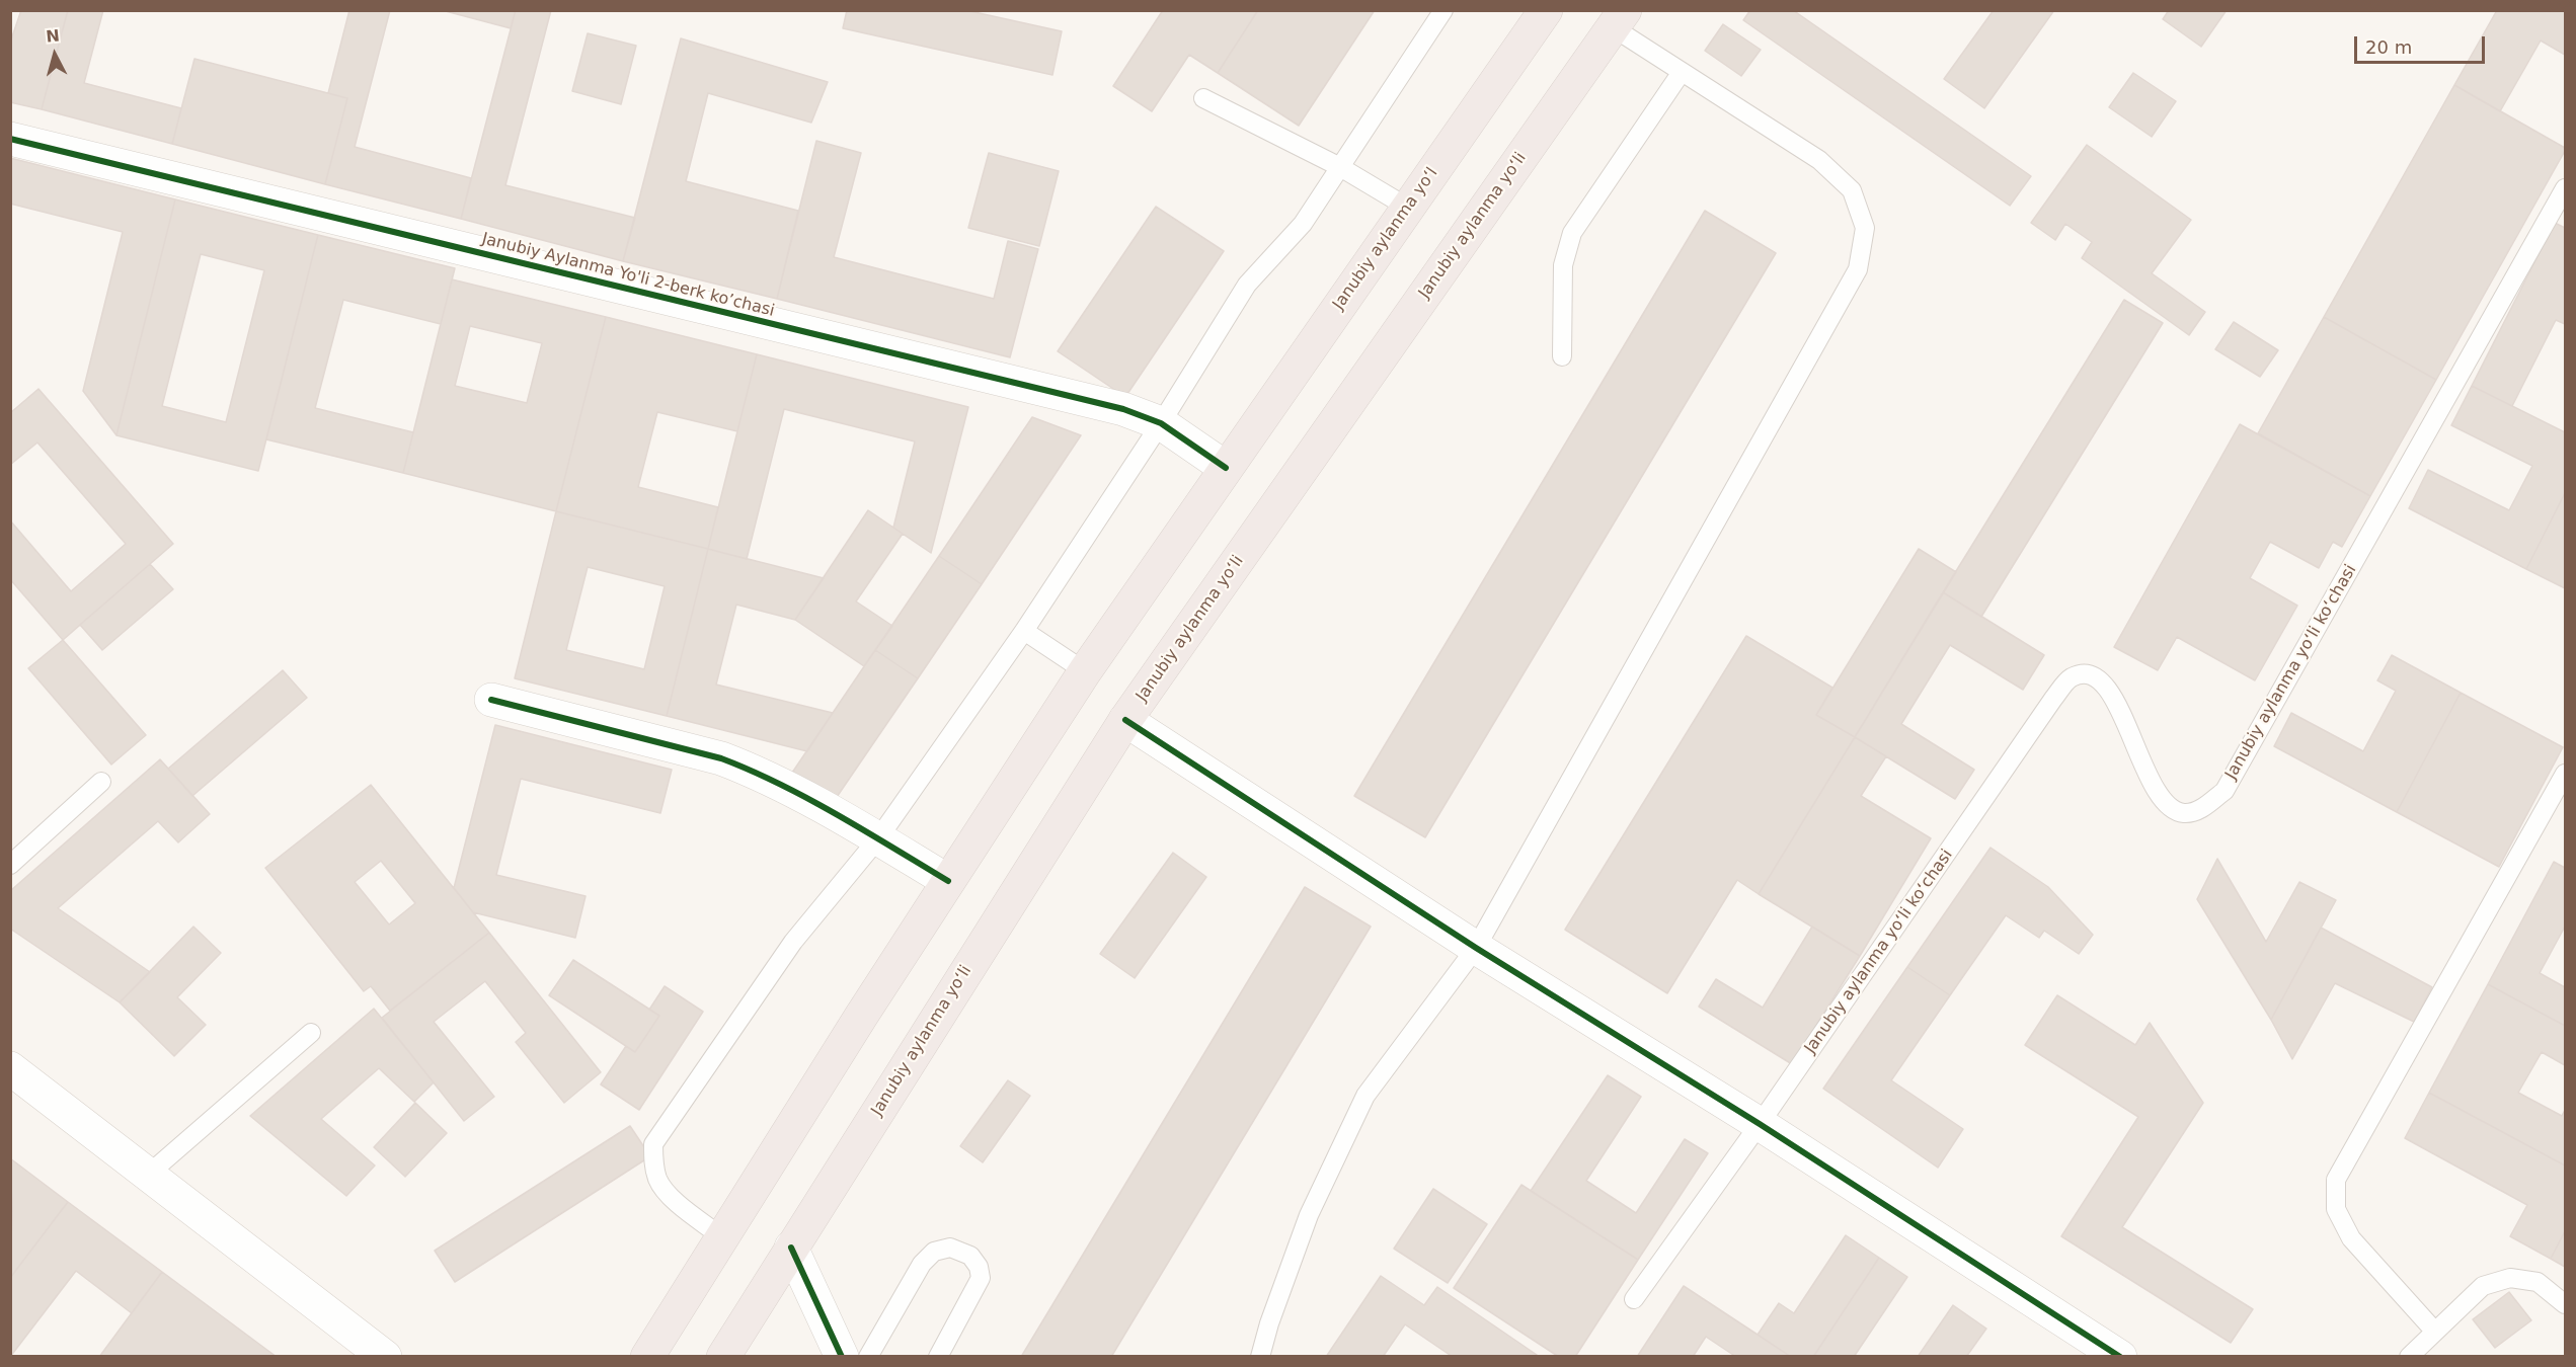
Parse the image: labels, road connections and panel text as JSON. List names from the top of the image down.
{
  "streets": {
    "highway": ["Janubiy aylanma yoʻli", "Janubiy aylanma yoʻl"],
    "street": ["Janubiy Аylanma Yo'li 2-berk koʼchasi"],
    "lane": ["Janubiy aylanma yoʻli koʻchasi"]
  },
  "crossings": [
    ["Janubiy aylanma yoʻl", "Janubiy Аylanma Yo'li 2-berk koʼchasi"]
  ],
  "scale_bar": "20 m",
  "north": "top"
}
